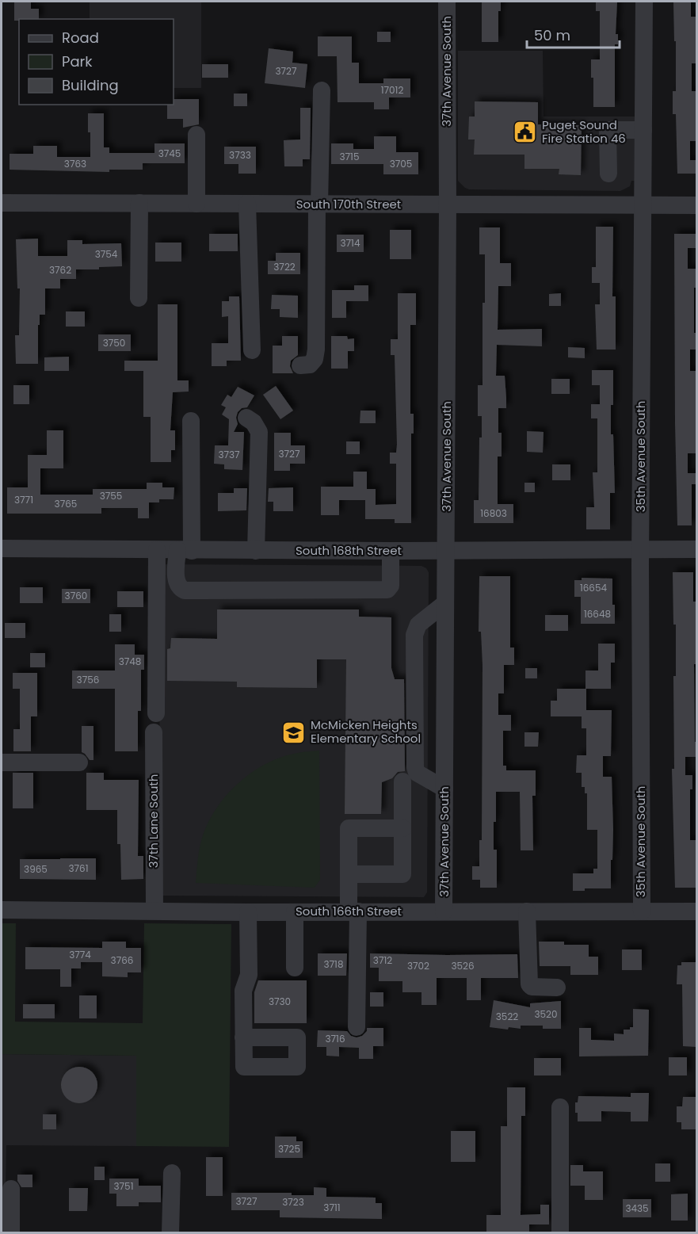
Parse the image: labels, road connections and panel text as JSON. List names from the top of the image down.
{
  "streets": {
    "street": [
      "37th Avenue South",
      "South 170th Street",
      "35th Avenue South",
      "South 168th Street",
      "37th Lane South",
      "South 166th Street"
    ]
  },
  "crossings": [
    ["37th Avenue South", "South 170th Street"],
    ["37th Avenue South", "South 168th Street"],
    ["37th Avenue South", "South 166th Street"],
    ["South 170th Street", "35th Avenue South"],
    ["35th Avenue South", "South 168th Street"],
    ["35th Avenue South", "South 166th Street"],
    ["37th Lane South", "South 166th Street"]
  ],
  "places": {
    "public building": ["Puget Sound Fire Station 46"],
    "school or university": ["McMicken Heights Elementary School"]
  },
  "house_numbers": [
    "3727",
    "17012",
    "3745",
    "3733",
    "3715",
    "3763",
    "3705",
    "3714",
    "3754",
    "3722",
    "3762",
    "3750",
    "3727",
    "3737",
    "3755",
    "3771",
    "3765",
    "16803",
    "16654",
    "3760",
    "16648",
    "3748",
    "3756",
    "3761",
    "3965",
    "3774",
    "3766",
    "3712",
    "3718",
    "3702",
    "3526",
    "3730",
    "3520",
    "3522",
    "3716",
    "3725",
    "3751",
    "3727",
    "3723",
    "3711",
    "3435"
  ],
  "legend": ["Road", "Park", "Building"],
  "scale_bar": "50 m"
}
